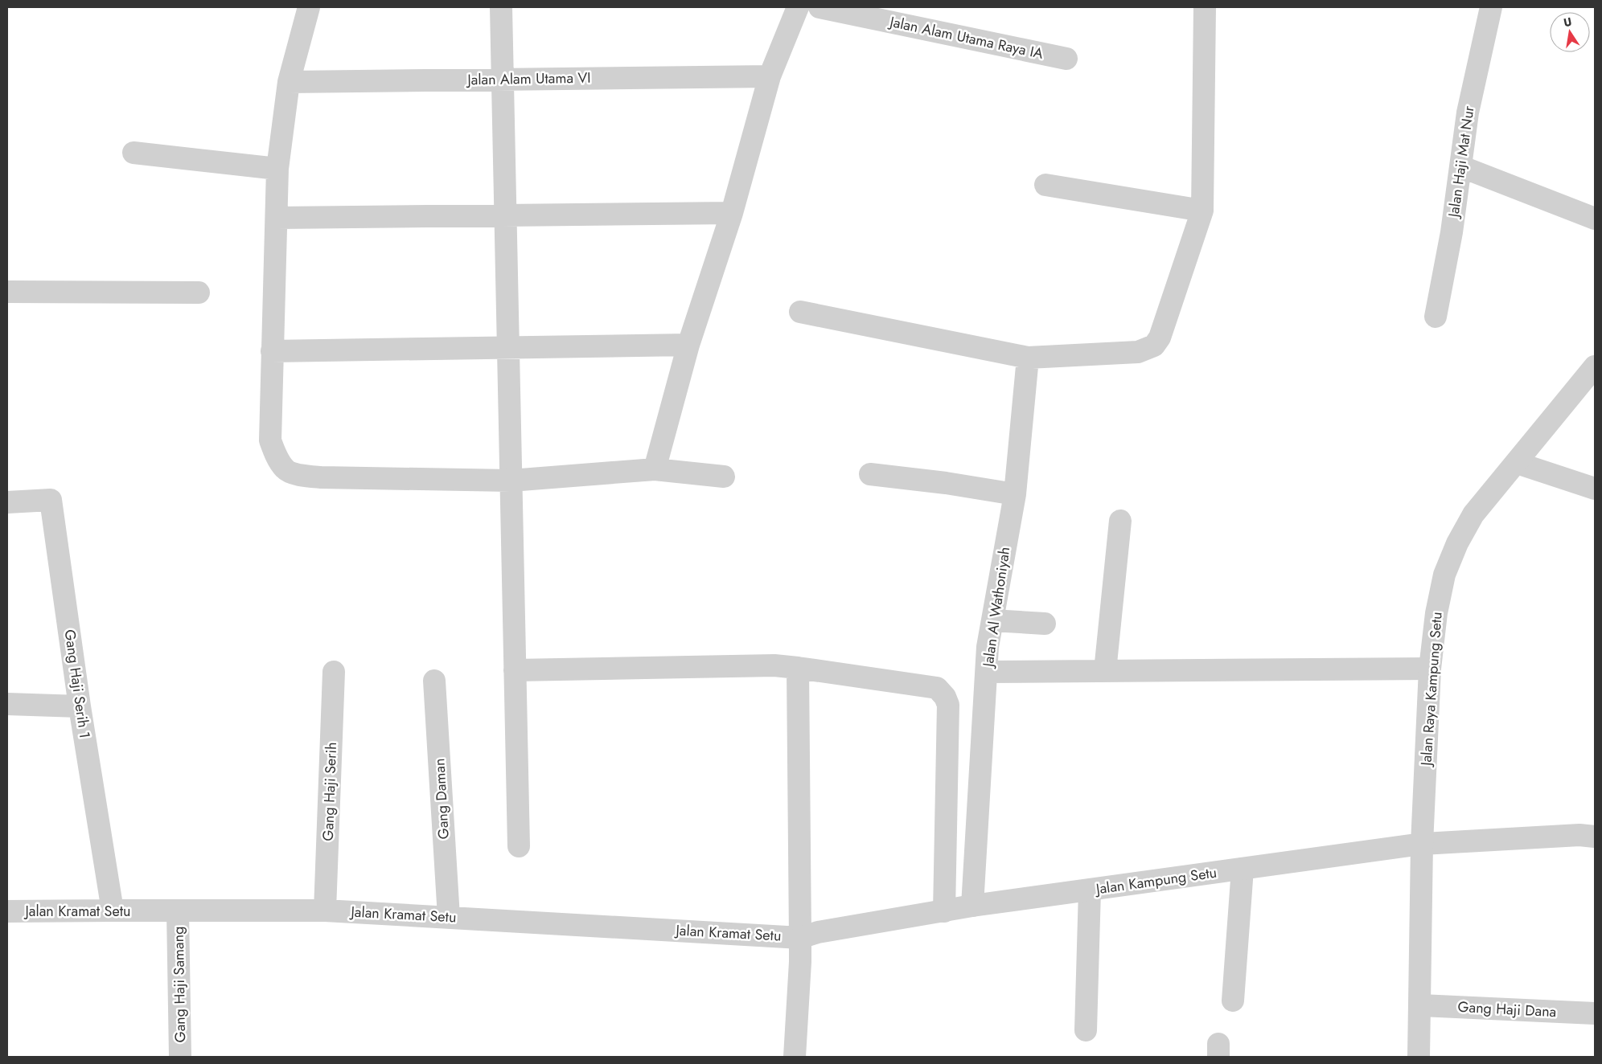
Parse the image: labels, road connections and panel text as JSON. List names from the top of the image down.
{
  "streets": {
    "street": [
      "Jalan Alam Utama Raya IA",
      "Jalan Alam Utama VI",
      "Jalan Haji Mat Nur",
      "Jalan Al Wathoniyah",
      "Gang Haji Serih 1",
      "Jalan Raya Kampung Setu",
      "Gang Haji Serih",
      "Gang Daman",
      "Jalan Kampung Setu",
      "Jalan Kramat Setu",
      "Gang Haji Samang",
      "Gang Haji Dana"
    ]
  },
  "crossings": [
    ["Jalan Al Wathoniyah", "Jalan Kampung Setu"],
    ["Gang Haji Serih 1", "Jalan Kramat Setu"],
    ["Jalan Raya Kampung Setu", "Jalan Kampung Setu"],
    ["Gang Haji Serih", "Jalan Kramat Setu"],
    ["Gang Daman", "Jalan Kramat Setu"],
    ["Jalan Kampung Setu", "Jalan Kramat Setu"],
    ["Jalan Kramat Setu", "Gang Haji Samang"]
  ],
  "north": "top"
}
